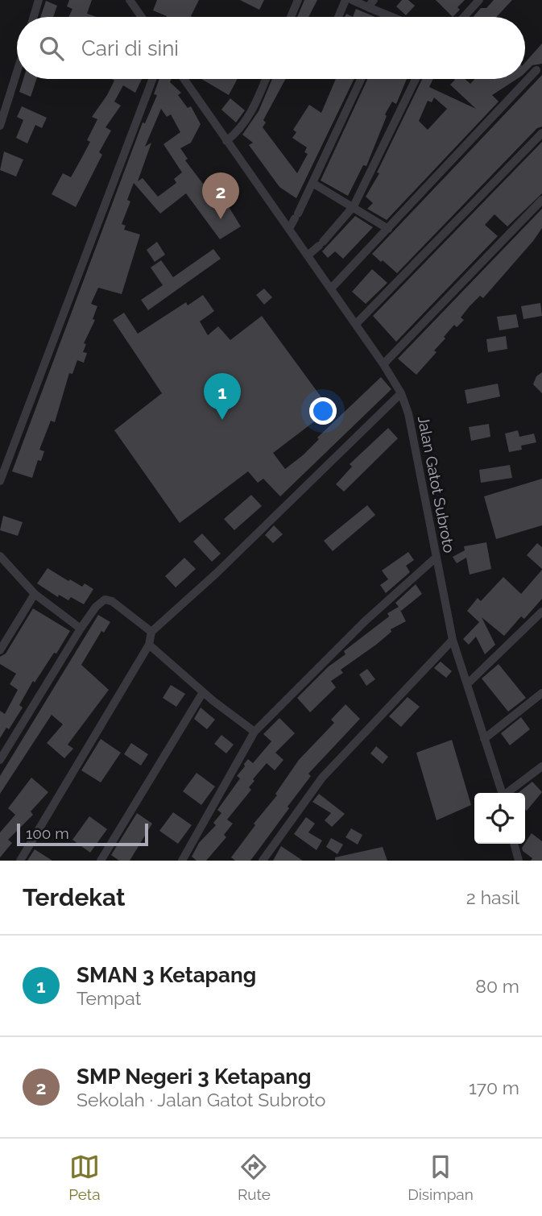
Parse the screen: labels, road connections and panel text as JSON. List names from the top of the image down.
{
  "streets": {
    "street": ["Jalan Gatot Subroto"]
  },
  "scale_bar": "100 m",
  "page": {
    "search": "Cari di sini",
    "pins": ["2", "1"],
    "scale": "100 m",
    "heading": ["Terdekat", "2 hasil"],
    "list": [
      {
        "mark": "1",
        "name": "SMAN 3 Ketapang",
        "note": "Tempat",
        "value": "80 m"
      },
      {
        "mark": "2",
        "name": "SMP Negeri 3 Ketapang",
        "note": "Sekolah · Jalan Gatot Subroto",
        "value": "170 m"
      }
    ],
    "nav": ["Peta", "Rute", "Disimpan"]
  }
}
